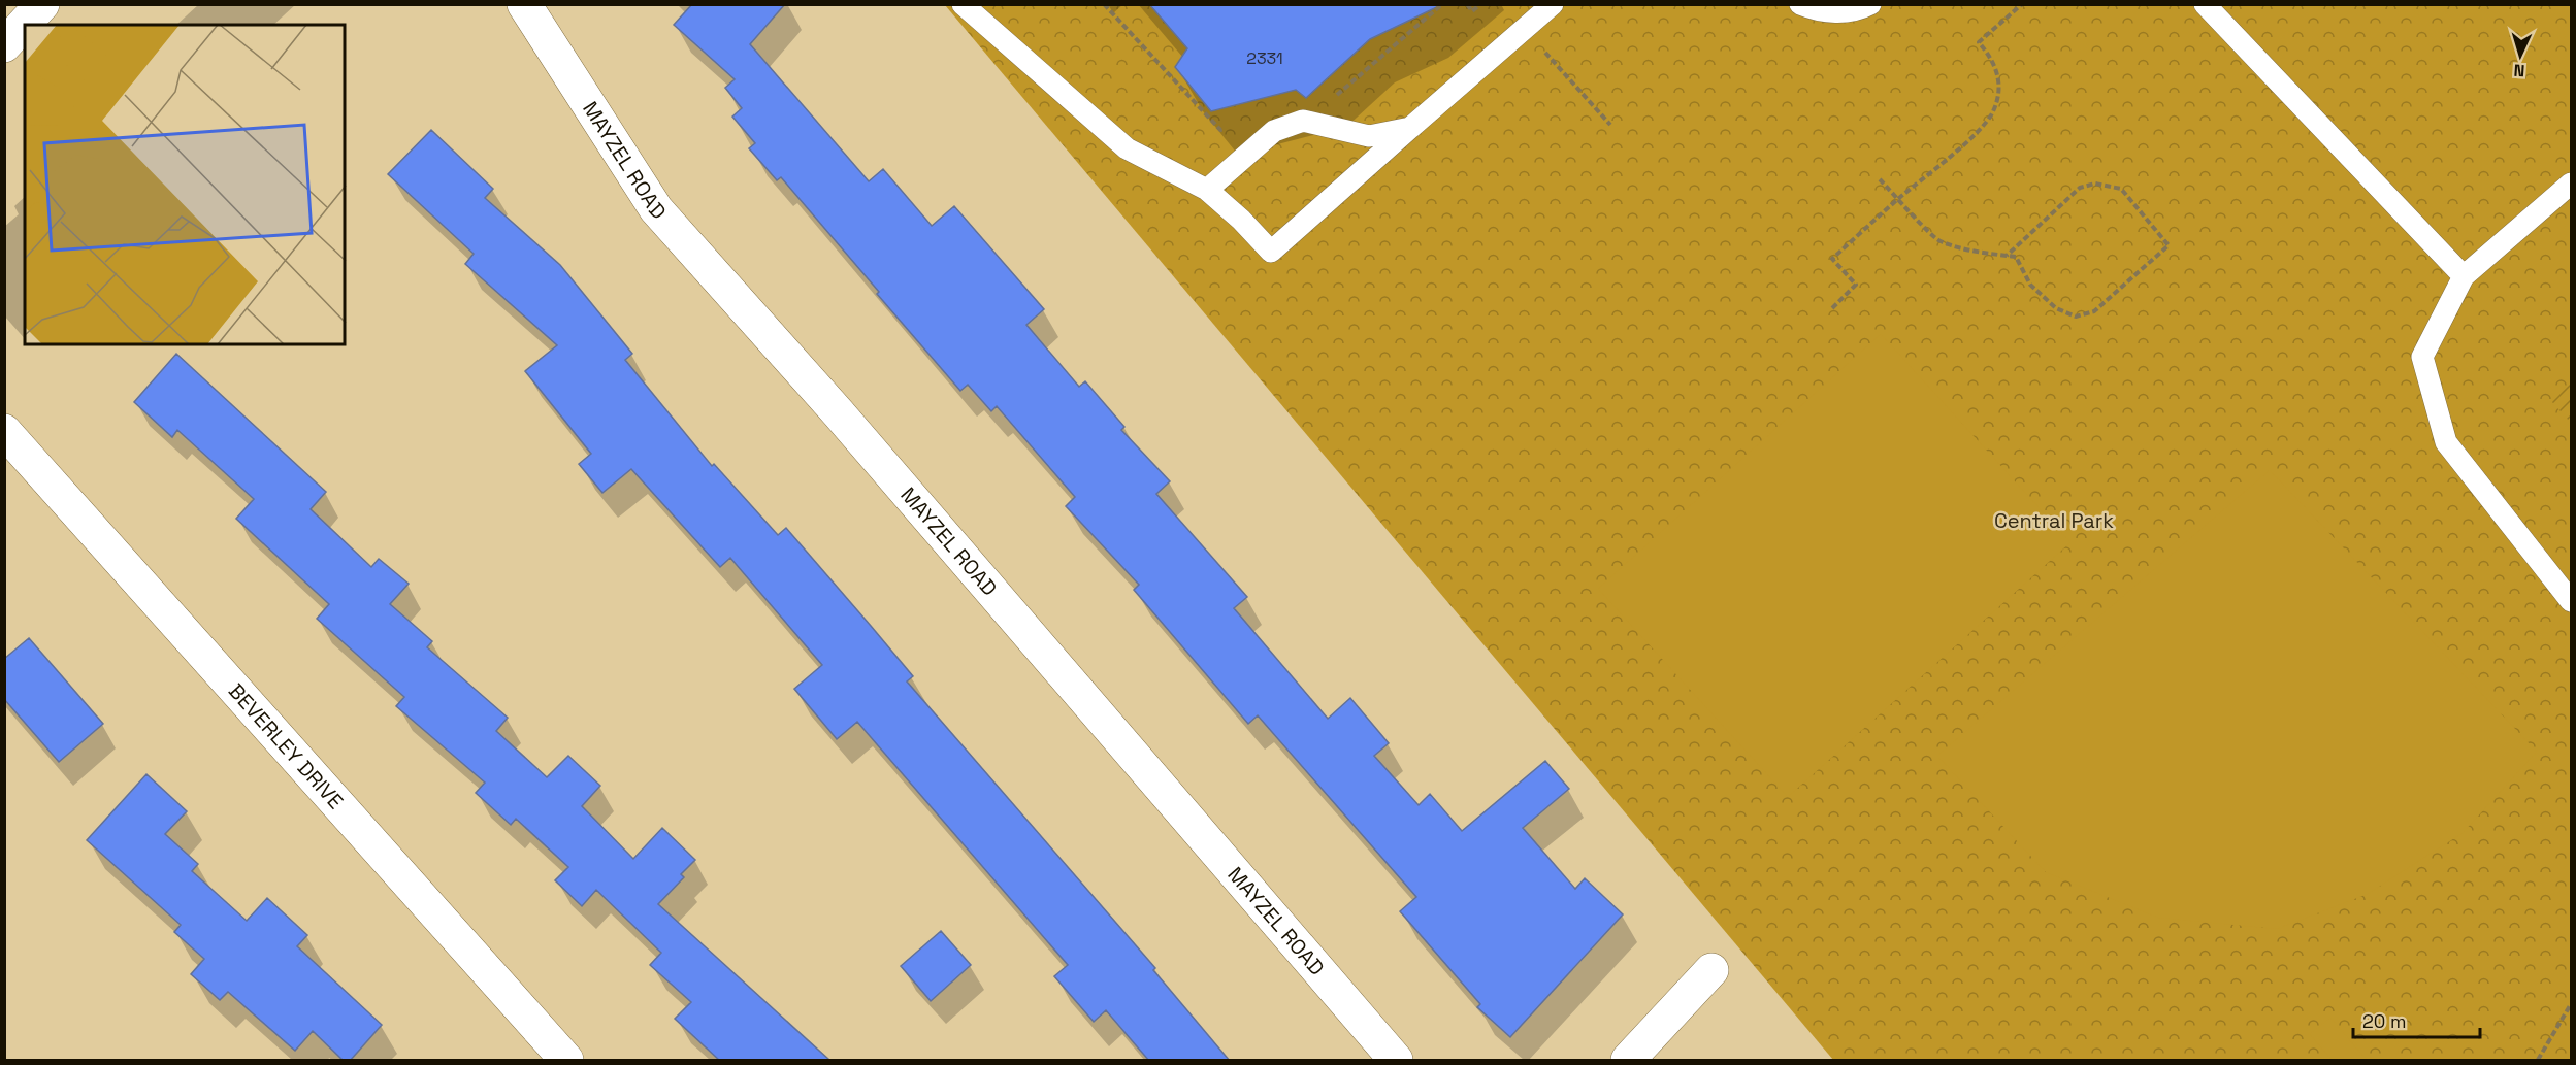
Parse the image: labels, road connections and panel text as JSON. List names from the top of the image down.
{
  "streets": {
    "street": ["MAYZEL ROAD", "BEVERLEY DRIVE"]
  },
  "parks": ["Central Park"],
  "house_numbers": ["2331"],
  "scale_bar": "20 m",
  "north": "bottom"
}
